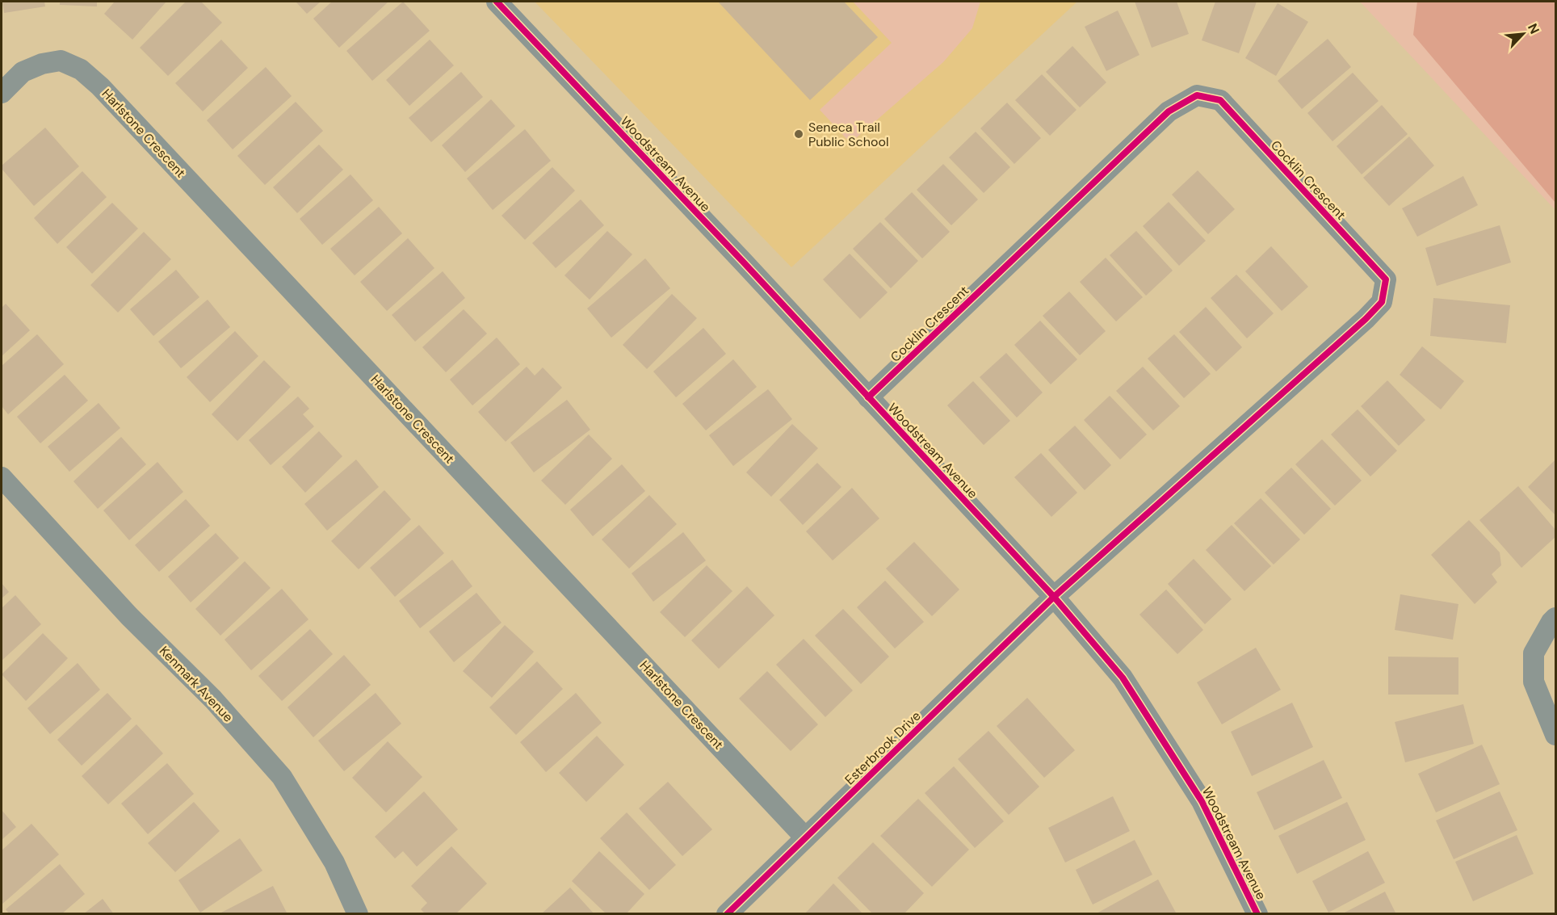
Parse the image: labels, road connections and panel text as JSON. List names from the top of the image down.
{
  "streets": {
    "street": [
      "Harlstone Crescent",
      "Woodstream Avenue",
      "Cocklin Crescent",
      "Kenmark Avenue",
      "Esterbrook Drive"
    ]
  },
  "crossings": [
    ["Harlstone Crescent", "Esterbrook Drive"],
    ["Woodstream Avenue", "Cocklin Crescent"],
    ["Woodstream Avenue", "Esterbrook Drive"],
    ["Cocklin Crescent", "Esterbrook Drive"]
  ],
  "places": ["Seneca Trail Public School"],
  "north": "top right"
}
